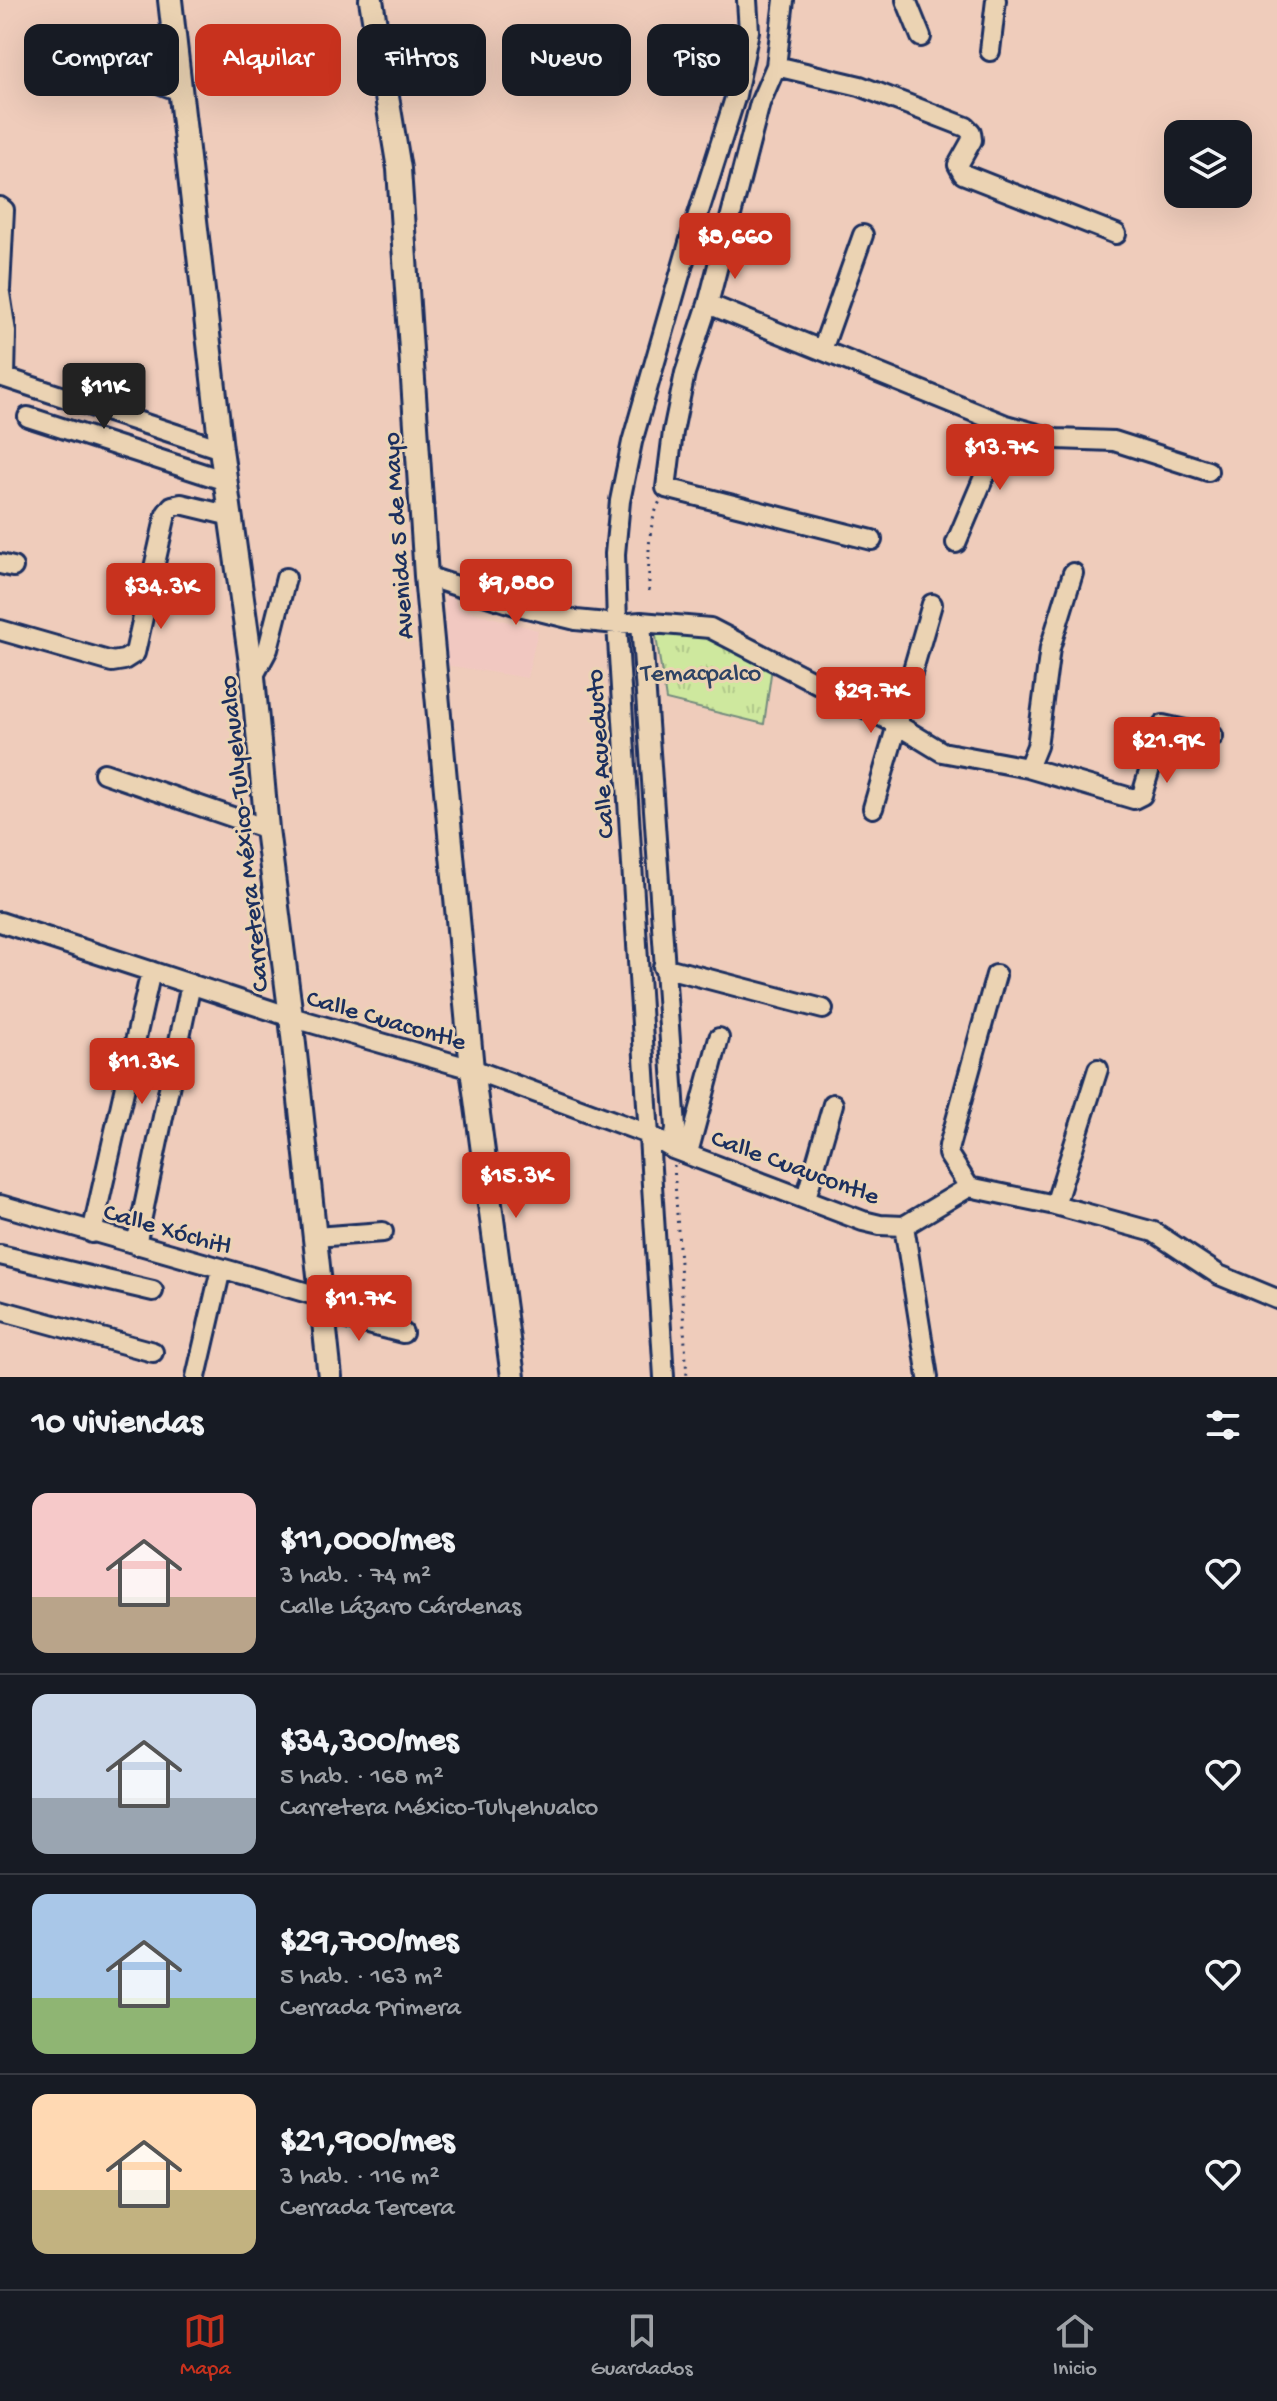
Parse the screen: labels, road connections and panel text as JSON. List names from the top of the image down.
{
  "streets": {
    "main road": ["Avenida 5 de Mayo", "Carretera México-Tulyehualco"],
    "street": [
      "Calle Acueducto",
      "Calle Cuacontle",
      "Calle Cuaucontle",
      "Calle Xóchitl"
    ]
  },
  "crossings": [
    ["Avenida 5 de Mayo", "Calle Cuacontle"],
    ["Avenida 5 de Mayo", "Calle Cuaucontle"],
    ["Calle Acueducto", "Calle Cuaucontle"],
    ["Carretera México-Tulyehualco", "Calle Cuacontle"],
    ["Carretera México-Tulyehualco", "Calle Xóchitl"],
    ["Calle Cuacontle", "Calle Cuaucontle"]
  ],
  "parks": ["Temacpalco"],
  "page": {
    "chip": [
      "Comprar",
      "Alquilar",
      "Filtros",
      "Nuevo",
      "Piso"
    ],
    "price": [
      "$8,660",
      "$11K",
      "$13.7K",
      "$9,880",
      "$34.3K",
      "$29.7K",
      "$21.9K",
      "$11.3K",
      "$15.3K",
      "$11.7K"
    ],
    "heading": "10 viviendas",
    "list": [
      {
        "name": "$11,000/mes",
        "note": "3 hab. · 74 m² · Calle Lázaro Cárdenas"
      },
      {
        "name": "$34,300/mes",
        "note": "5 hab. · 168 m² · Carretera México-Tulyehualco"
      },
      {
        "name": "$29,700/mes",
        "note": "5 hab. · 163 m² · Cerrada Primera"
      },
      {
        "name": "$21,900/mes",
        "note": "3 hab. · 116 m² · Cerrada Tercera"
      }
    ],
    "tabs": ["Mapa", "Guardados", "Inicio"]
  }
}
